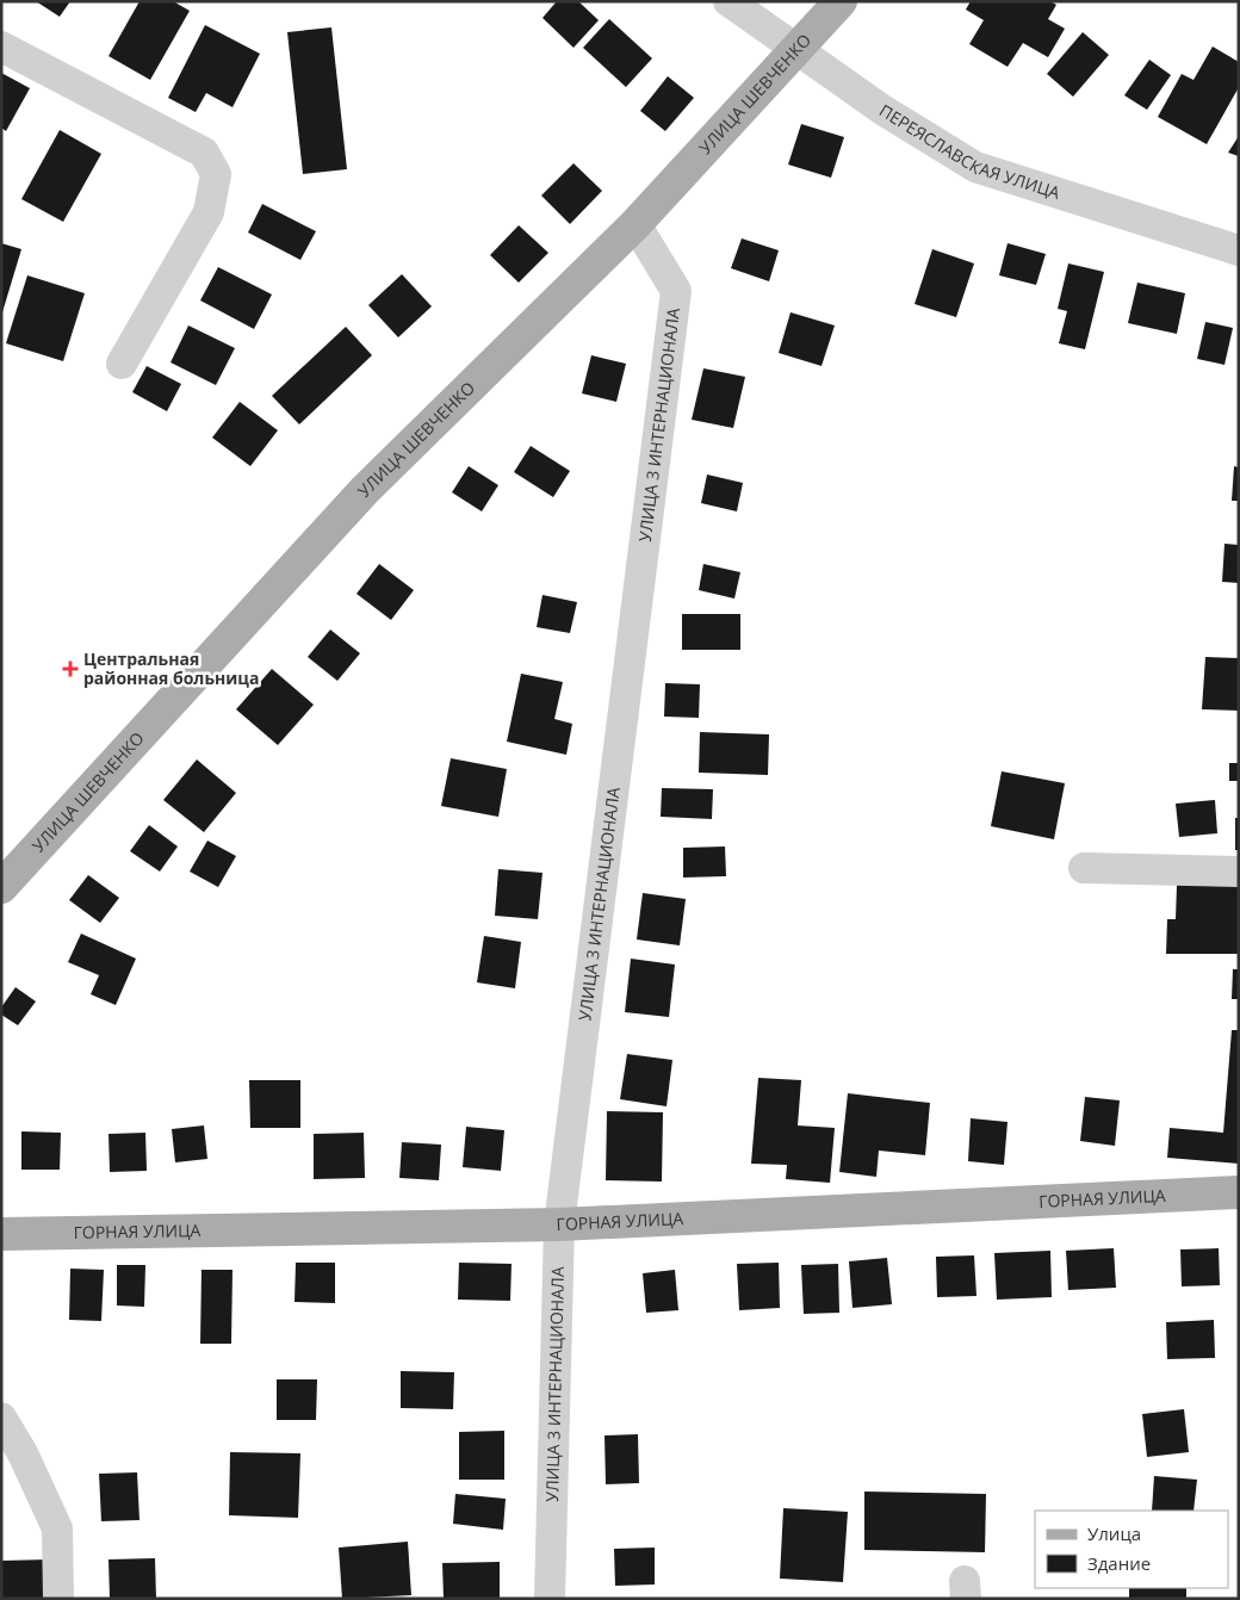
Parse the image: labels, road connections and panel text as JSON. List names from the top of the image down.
{
  "streets": {
    "main road": ["УЛИЦА ШЕВЧЕНКО", "ГОРНАЯ УЛИЦА"],
    "street": ["ПЕРЕЯСЛАВСКАЯ УЛИЦА", "УЛИЦА 3 ИНТЕРНАЦИОНАЛА"]
  },
  "crossings": [
    ["УЛИЦА ШЕВЧЕНКО", "ПЕРЕЯСЛАВСКАЯ УЛИЦА"],
    ["УЛИЦА ШЕВЧЕНКО", "УЛИЦА 3 ИНТЕРНАЦИОНАЛА"],
    ["УЛИЦА 3 ИНТЕРНАЦИОНАЛА", "ГОРНАЯ УЛИЦА"]
  ],
  "places": {
    "health": ["Центральная районная больница"]
  },
  "legend": ["Улица", "Здание"]
}
